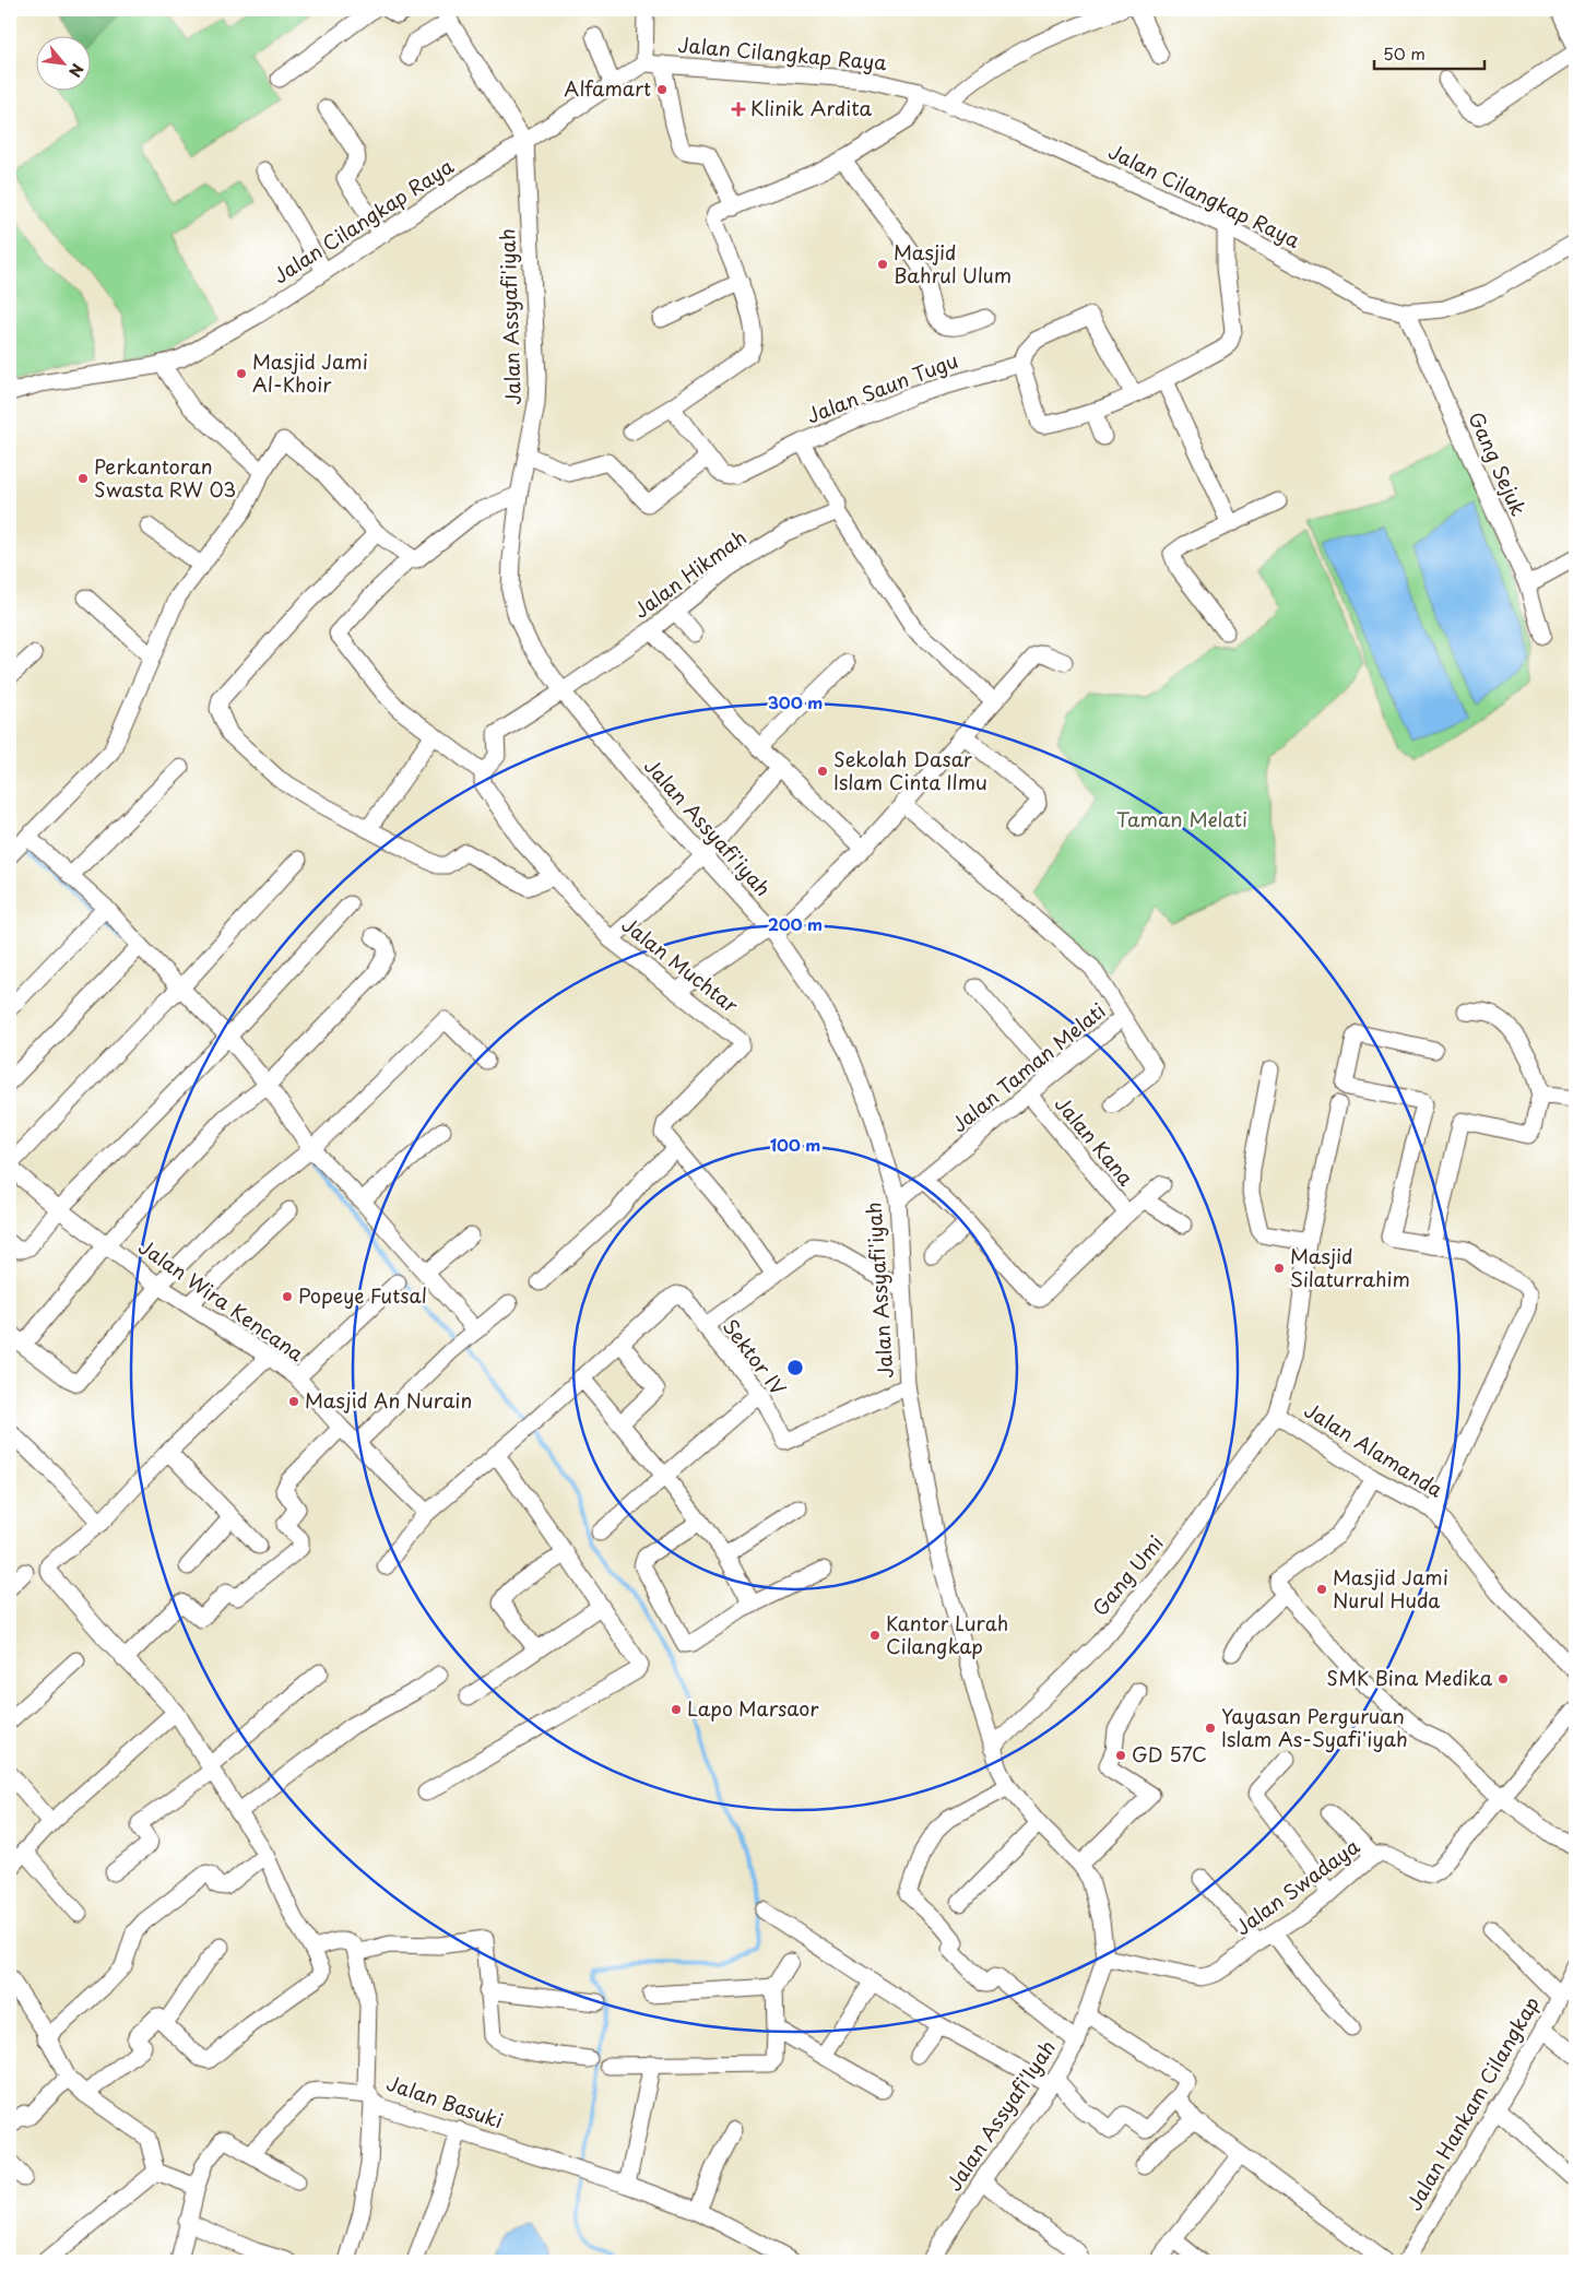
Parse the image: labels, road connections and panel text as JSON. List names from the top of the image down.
{
  "streets": {
    "street": [
      "Jalan Cilangkap Raya",
      "Jalan Assyafi'iyah",
      "Jalan Saun Tugu",
      "Gang Sejuk",
      "Jalan Hikmah",
      "Jalan Muchtar",
      "Jalan Taman Melati",
      "Jalan Kana",
      "Jalan Wira Kencana",
      "Sektor IV",
      "Jalan Alamanda",
      "Gang Umi",
      "Jalan Swadaya",
      "Jalan Basuki",
      "Jalan Hankam Cilangkap",
      "Jalan Assyafi'Iyah"
    ]
  },
  "crossings": [
    ["Jalan Cilangkap Raya", "Jalan Assyafi'iyah"],
    ["Jalan Cilangkap Raya", "Gang Sejuk"],
    ["Jalan Assyafi'iyah", "Jalan Hikmah"],
    ["Jalan Assyafi'iyah", "Jalan Taman Melati"],
    ["Jalan Assyafi'iyah", "Sektor IV"],
    ["Jalan Assyafi'iyah", "Gang Umi"],
    ["Jalan Assyafi'iyah", "Jalan Swadaya"],
    ["Jalan Assyafi'iyah", "Jalan Assyafi'Iyah"],
    ["Jalan Hikmah", "Jalan Muchtar"],
    ["Jalan Taman Melati", "Jalan Kana"],
    ["Jalan Alamanda", "Gang Umi"],
    ["Jalan Swadaya", "Jalan Assyafi'Iyah"]
  ],
  "parks": ["Taman Melati"],
  "places": {
    "other": [
      "Alfamart",
      "Masjid Bahrul Ulum",
      "Masjid Jami Al-Khoir",
      "Perkantoran Swasta RW 03",
      "Sekolah Dasar Islam Cinta Ilmu",
      "Masjid Silaturrahim",
      "Popeye Futsal",
      "Masjid An Nurain",
      "Masjid Jami Nurul Huda",
      "Kantor Lurah Cilangkap",
      "SMK Bina Medika",
      "Lapo Marsaor",
      "Yayasan Perguruan Islam As-Syafi'iyah",
      "GD 57C"
    ],
    "health": ["Klinik Ardita"]
  },
  "scale_bar": "50 m",
  "north": "bottom right",
  "rings": ["300 m", "200 m", "100 m"]
}
